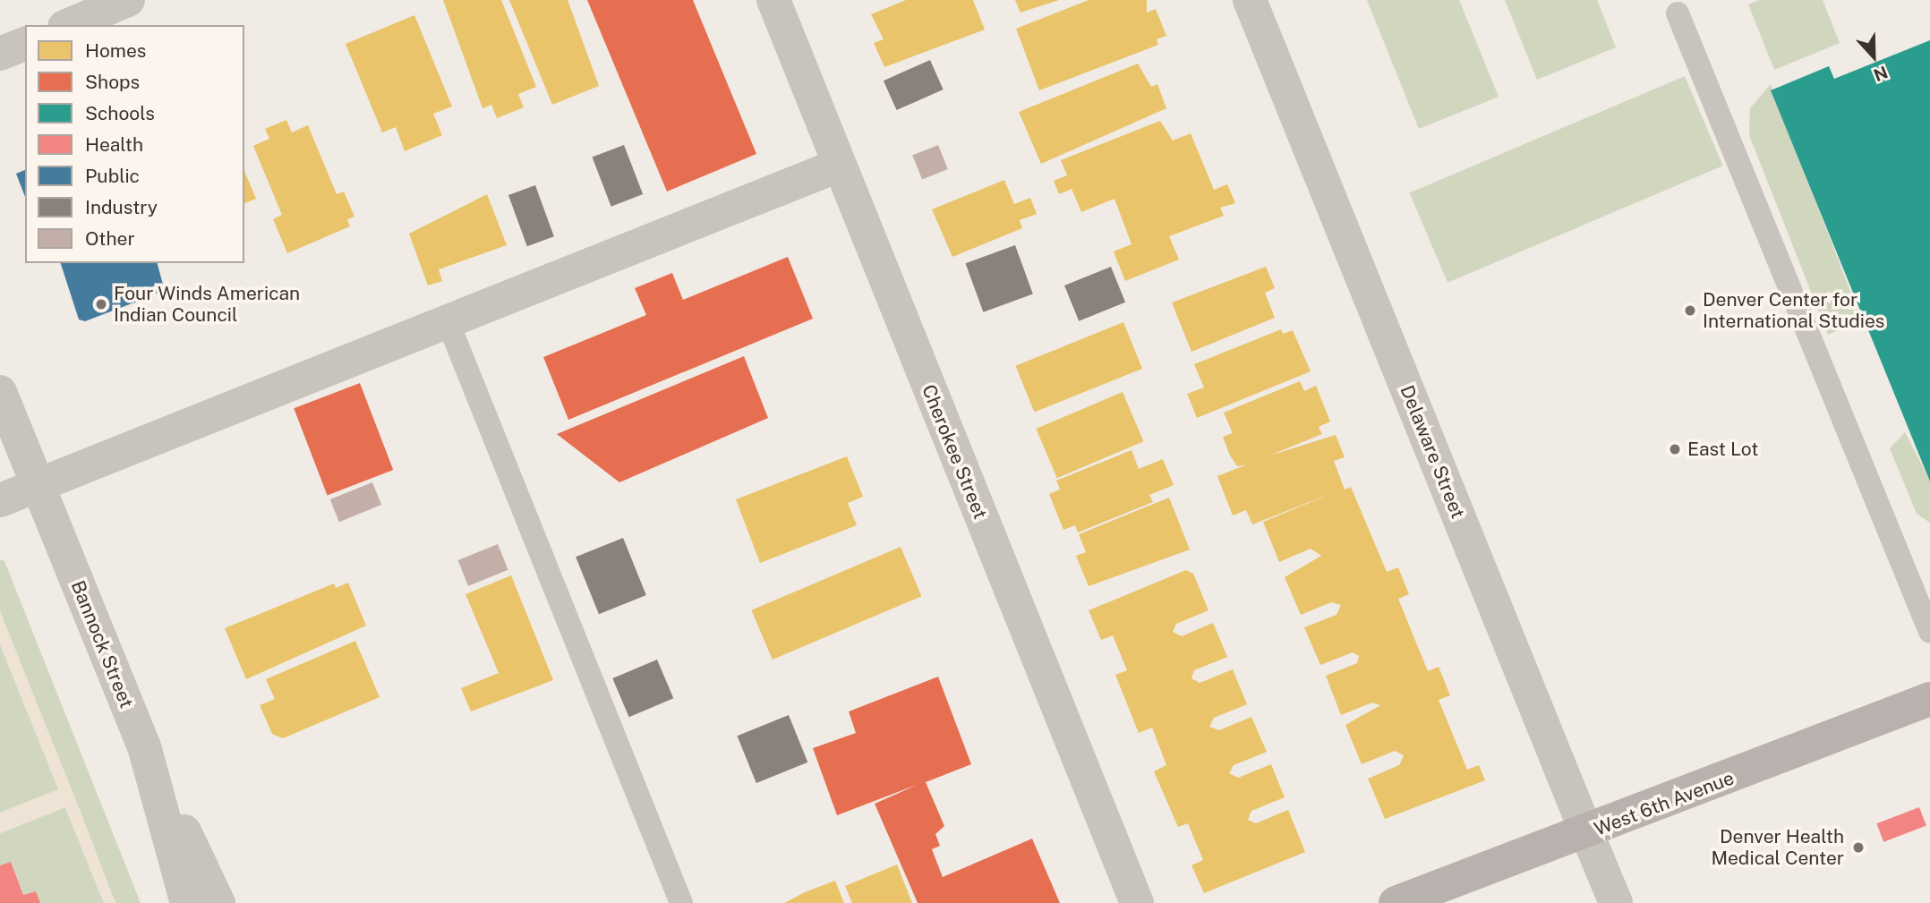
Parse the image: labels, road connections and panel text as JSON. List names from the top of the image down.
{
  "streets": {
    "main road": ["West 6th Avenue"],
    "street": ["Cherokee Street", "Delaware Street", "Bannock Street"]
  },
  "crossings": [
    ["Delaware Street", "West 6th Avenue"]
  ],
  "places": [
    "Four Winds American Indian Council",
    "Denver Center for International Studies",
    "East Lot",
    "Denver Health Medical Center"
  ],
  "legend": [
    "Homes",
    "Shops",
    "Schools",
    "Health",
    "Public",
    "Industry",
    "Other"
  ],
  "north": "bottom"
}
